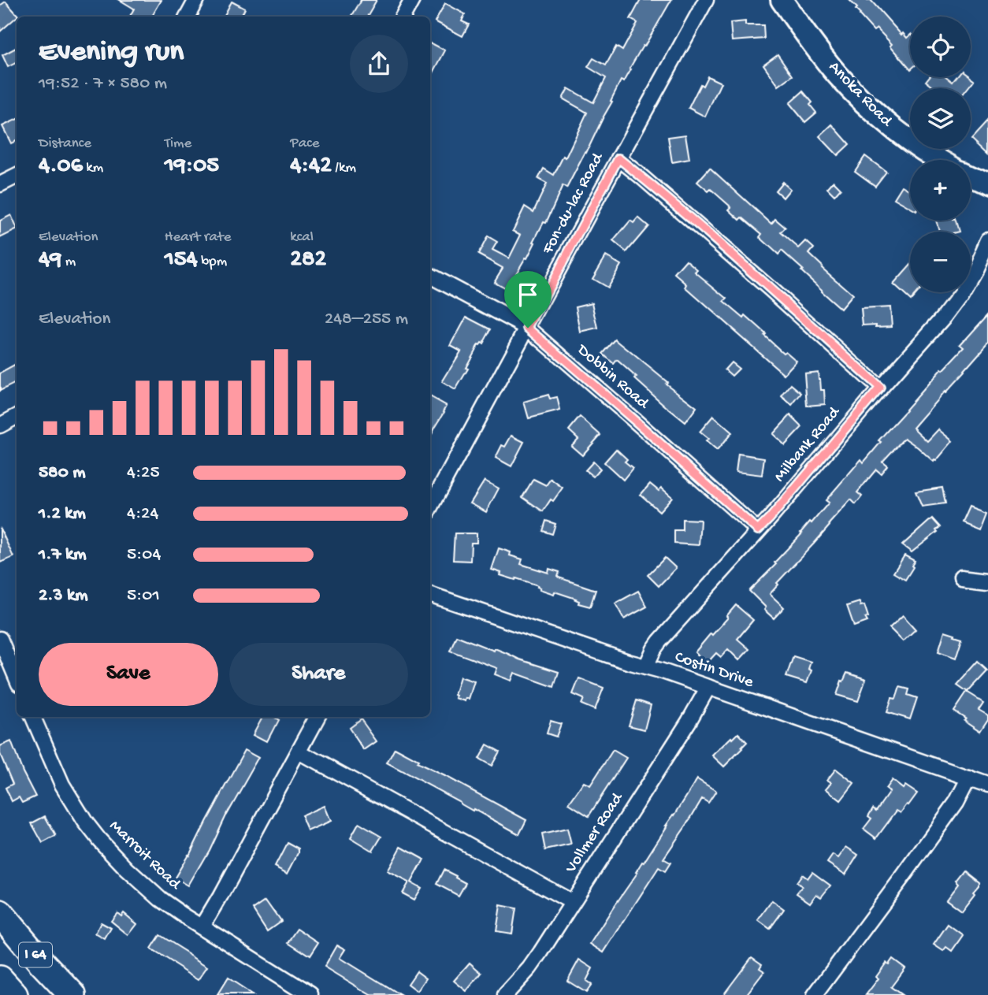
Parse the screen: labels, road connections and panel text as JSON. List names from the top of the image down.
{
  "streets": {
    "highway": ["I 64"],
    "street": [
      "Anoka Road",
      "Fon-du-lac Road",
      "Dobbin Road",
      "Milbank Road",
      "Costin Drive",
      "Vollmer Road",
      "Marroit Road"
    ]
  },
  "crossings": [
    ["Fon-du-lac Road", "Dobbin Road"],
    ["Dobbin Road", "Milbank Road"],
    ["Milbank Road", "Costin Drive"],
    ["Costin Drive", "Vollmer Road"]
  ],
  "page": {
    "map_buttons": ["+", "−"],
    "heading": ["Evening run", "19:52 · 7 × 580 m"],
    "stats": [
      ["Distance", "4.06 km"],
      ["Time", "19:05"],
      ["Pace", "4:42 /km"],
      ["Elevation", "49 m"],
      ["Heart rate", "154 bpm"],
      ["kcal", "282"]
    ],
    "chart": ["Elevation", "248–255 m"],
    "list": [
      {
        "name": "580 m",
        "note": "4:25"
      },
      {
        "name": "1.2 km",
        "note": "4:24"
      },
      {
        "name": "1.7 km",
        "note": "5:04"
      },
      {
        "name": "2.3 km",
        "note": "5:01"
      }
    ],
    "buttons": ["Save", "Share"]
  }
}
